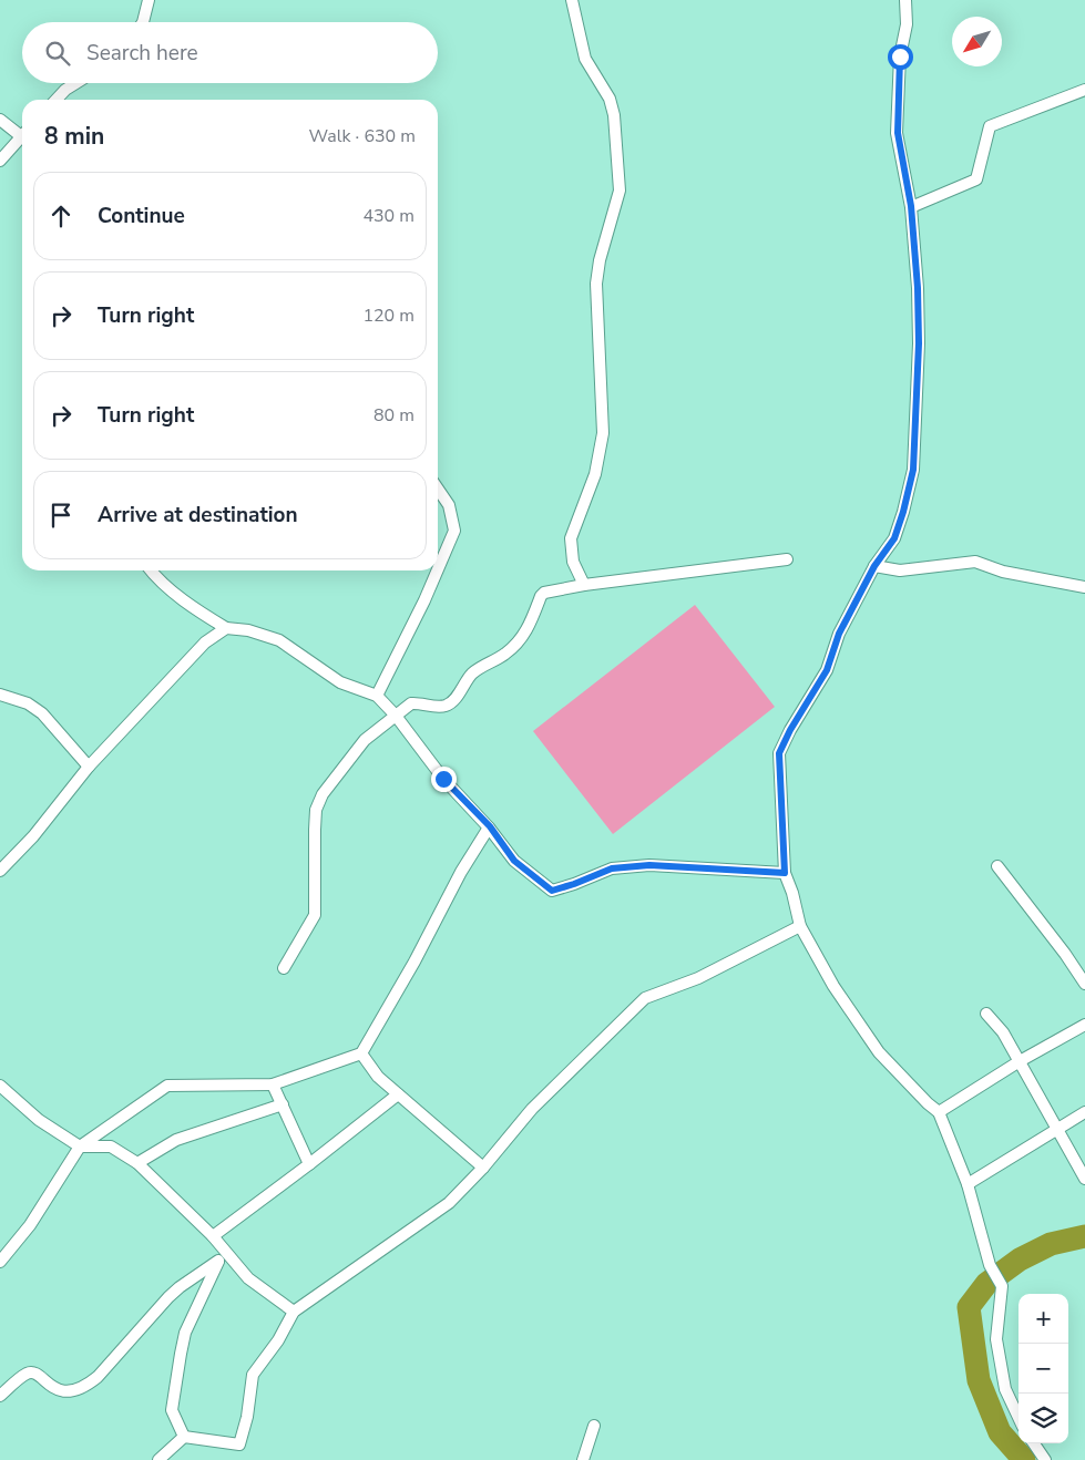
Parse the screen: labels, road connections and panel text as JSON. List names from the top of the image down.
{
  "north": "bottom left",
  "page": {
    "search": "Search here",
    "heading": ["8 min", "Walk · 630 m"],
    "list": [
      ["Continue", "430 m"],
      ["Turn right", "120 m"],
      ["Turn right", "80 m"],
      "Arrive at destination"
    ],
    "map_buttons": ["+", "−"]
  }
}
